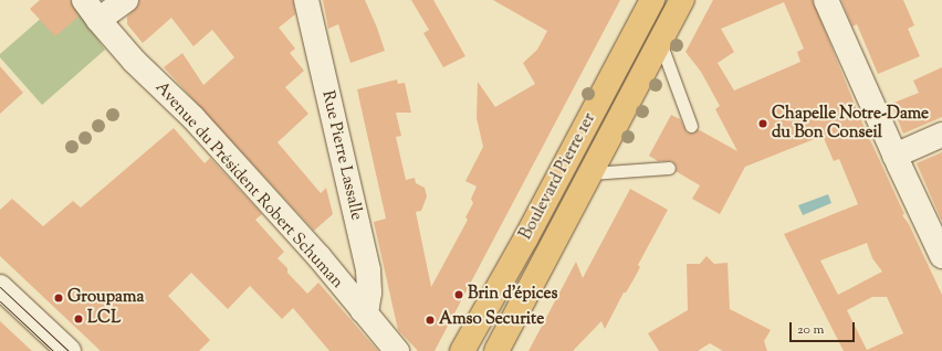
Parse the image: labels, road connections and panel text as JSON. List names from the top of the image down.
{
  "streets": {
    "main road": ["Boulevard Pierre 1er"],
    "street": ["Rue Pierre Lassalle", "Avenue du Président Robert Schuman"]
  },
  "crossings": [
    ["Rue Pierre Lassalle", "Avenue du Président Robert Schuman"]
  ],
  "places": [
    "Chapelle Notre-Dame du Bon Conseil",
    "Brin d’épices",
    "Groupama",
    "LCL",
    "Amso Securite"
  ],
  "scale_bar": "20 m"
}
